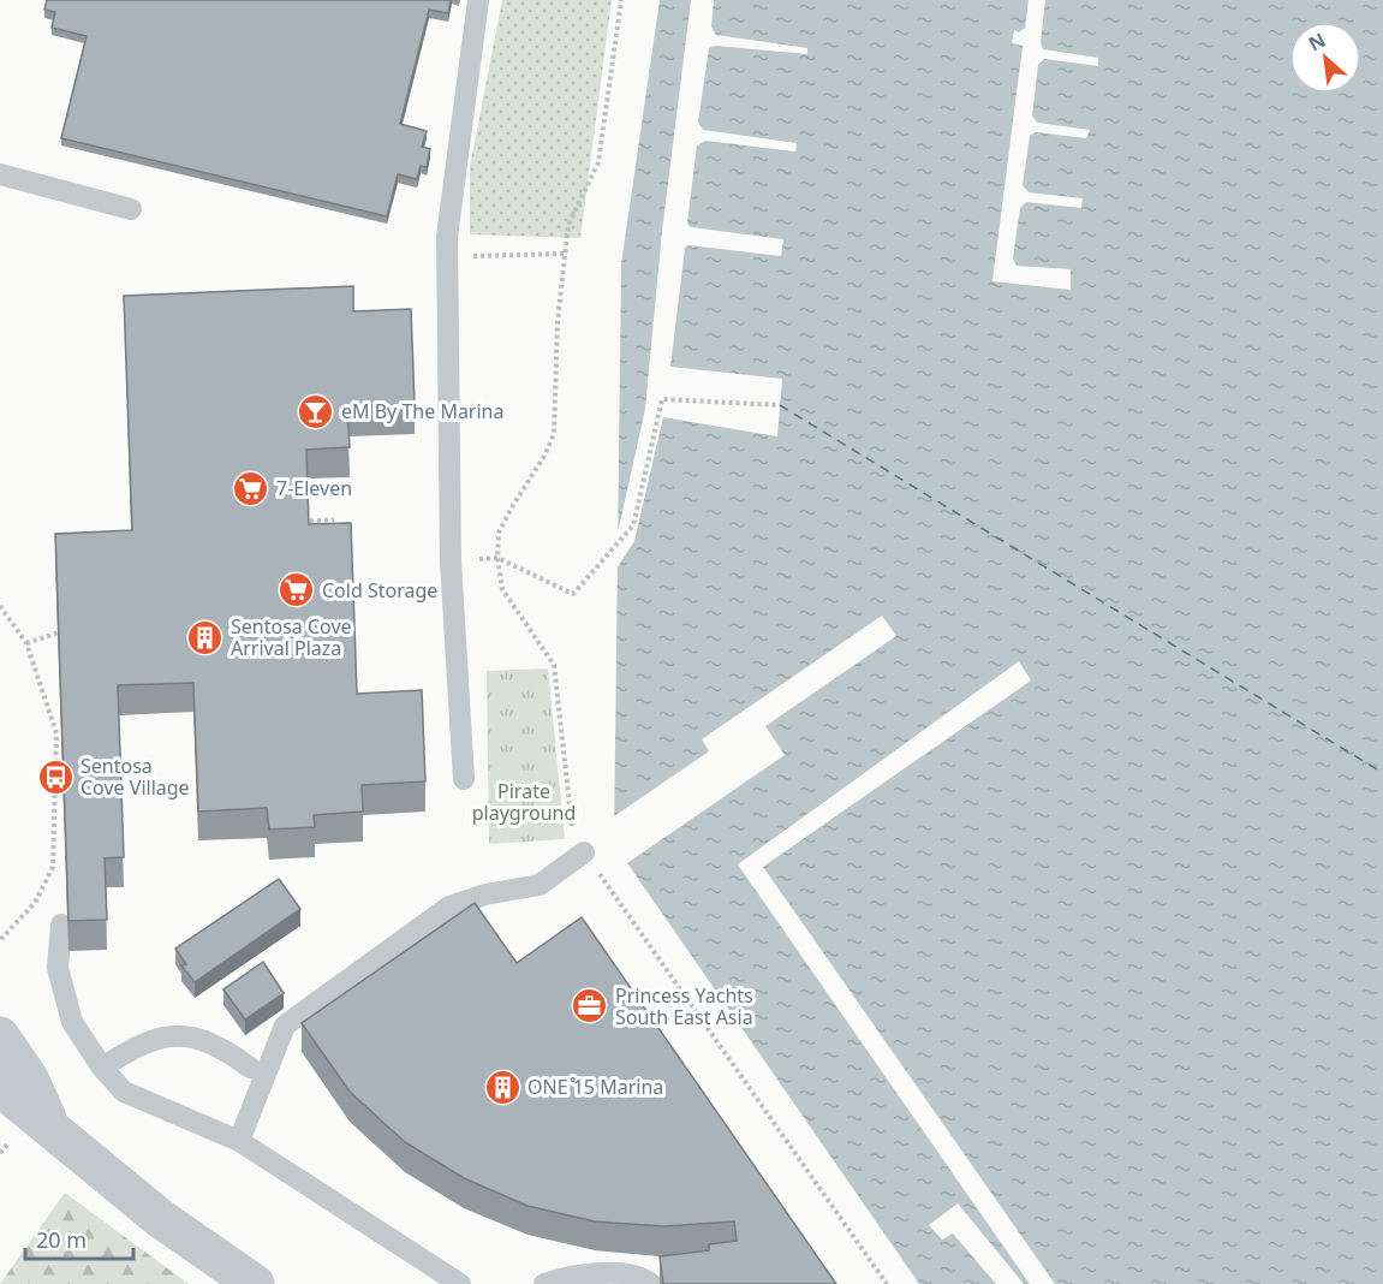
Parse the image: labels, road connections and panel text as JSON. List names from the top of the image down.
{
  "parks": ["Pirate playground"],
  "places": {
    "bar": ["eM By The Marina"],
    "supermarket": ["7-Eleven", "Cold Storage"],
    "building": ["Sentosa Cove Arrival Plaza", "ONE ̊15 Marina"],
    "bus stop": ["Sentosa Cove Village"],
    "office": ["Princess Yachts South East Asia"]
  },
  "scale_bar": "20 m",
  "north": "top left"
}
